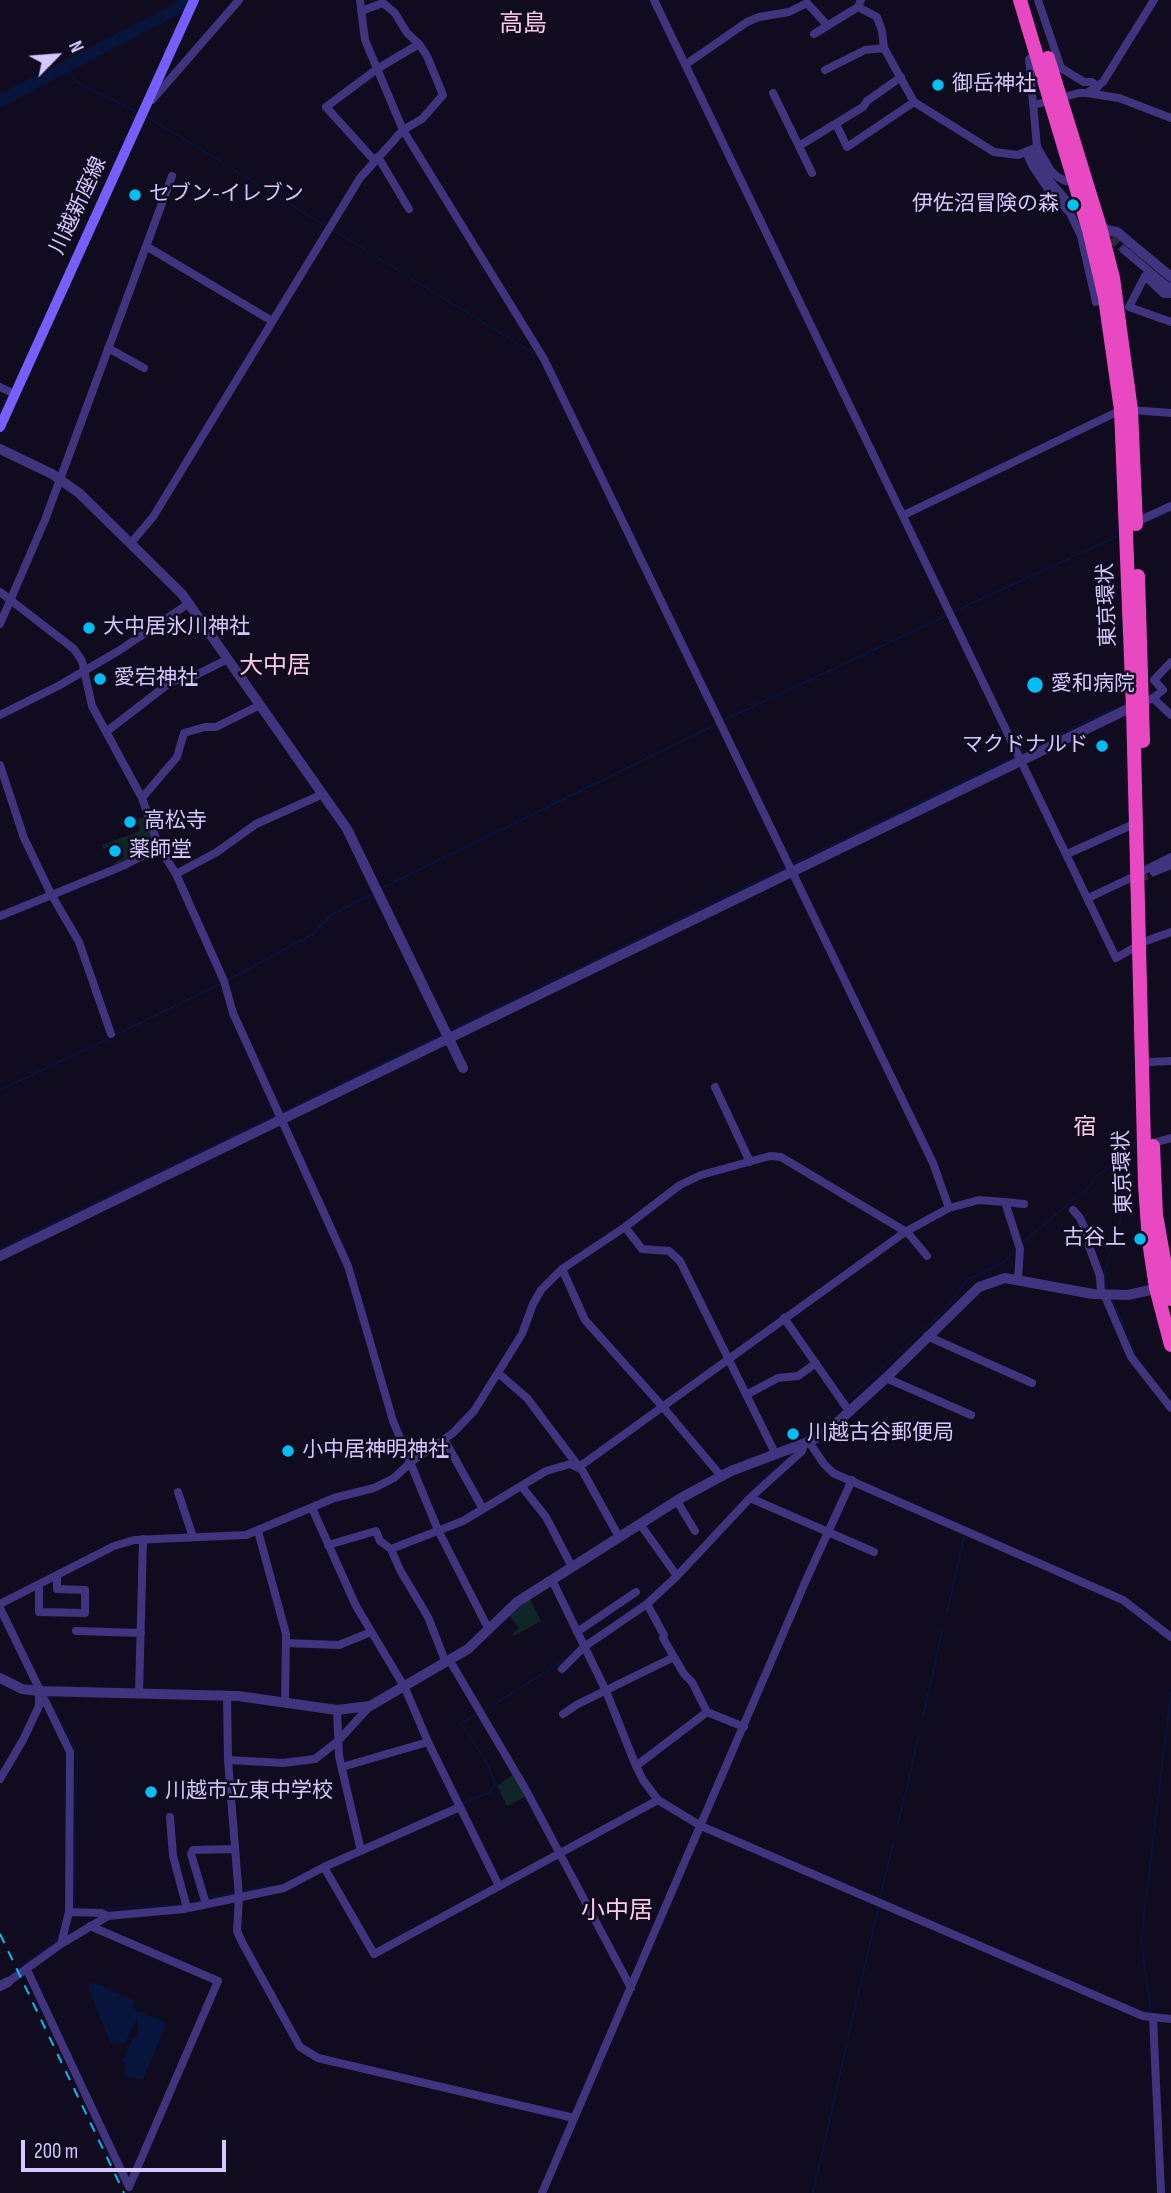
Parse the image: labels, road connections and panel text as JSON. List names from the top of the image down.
{
  "streets": {
    "highway": ["東京環状"],
    "main road": ["川越新座線"]
  },
  "districts": [
    "高島",
    "大中居",
    "宿",
    "小中居"
  ],
  "places": [
    "御岳神社",
    "セブン-イレブン",
    "伊佐沼冒険の森",
    "大中居氷川神社",
    "愛宕神社",
    "愛和病院",
    "マクドナルド",
    "高松寺",
    "薬師堂",
    "古谷上",
    "川越古谷郵便局",
    "小中居神明神社",
    "川越市立東中学校"
  ],
  "scale_bar": "200 m",
  "north": "top right"
}
